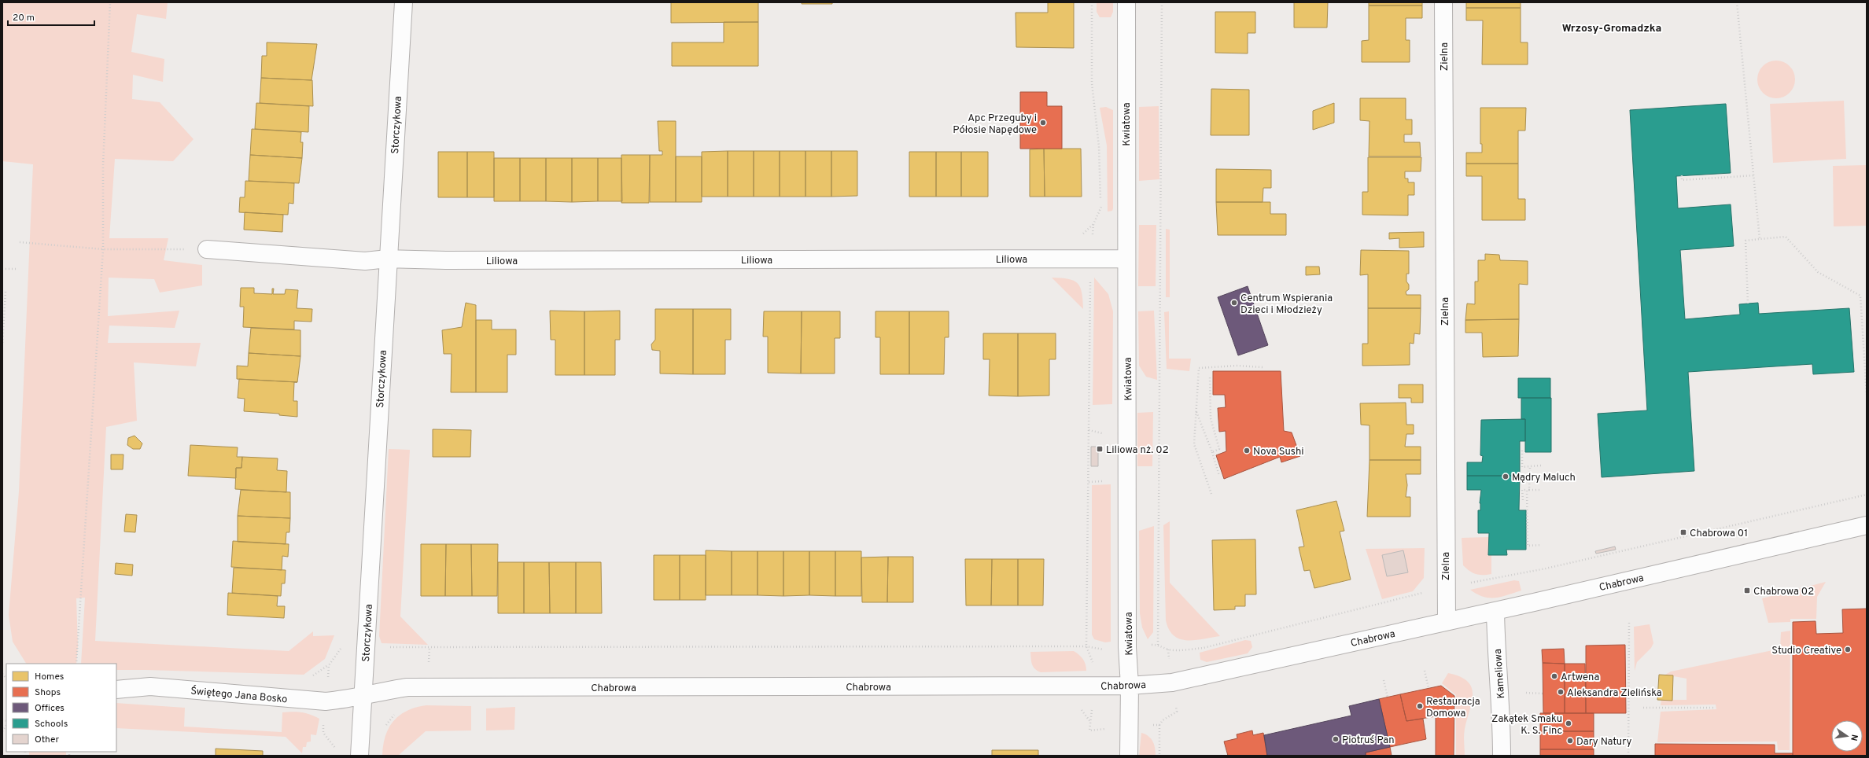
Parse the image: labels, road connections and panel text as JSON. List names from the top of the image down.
{
  "streets": {
    "street": [
      "Zielna",
      "Kwiatowa",
      "Storczykowa",
      "Liliowa",
      "Chabrowa",
      "Kameliowa",
      "Świętego Jana Bosko"
    ]
  },
  "crossings": [
    ["Zielna", "Chabrowa"],
    ["Kwiatowa", "Liliowa"],
    ["Kwiatowa", "Chabrowa"],
    ["Storczykowa", "Liliowa"],
    ["Storczykowa", "Chabrowa"],
    ["Storczykowa", "Świętego Jana Bosko"],
    ["Chabrowa", "Kameliowa"],
    ["Chabrowa", "Świętego Jana Bosko"]
  ],
  "districts": ["Wrzosy-Gromadzka"],
  "places": {
    "other": [
      "Apc Przeguby i Półosie Napędowe",
      "Centrum Wspierania Dzieci i Młodzieży",
      "Nova Sushi",
      "Mądry Maluch",
      "Studio Creative",
      "Artwena",
      "Aleksandra Zielińska",
      "Restauracja Domowa",
      "Zakątek Smaku K. S. Finc",
      "Piotruś Pan",
      "Dary Natury"
    ],
    "transit": ["Liliowa nż. 02", "Chabrowa 01", "Chabrowa 02"]
  },
  "legend": [
    "Homes",
    "Shops",
    "Offices",
    "Schools",
    "Other"
  ],
  "scale_bar": "20 m",
  "north": "right"
}
